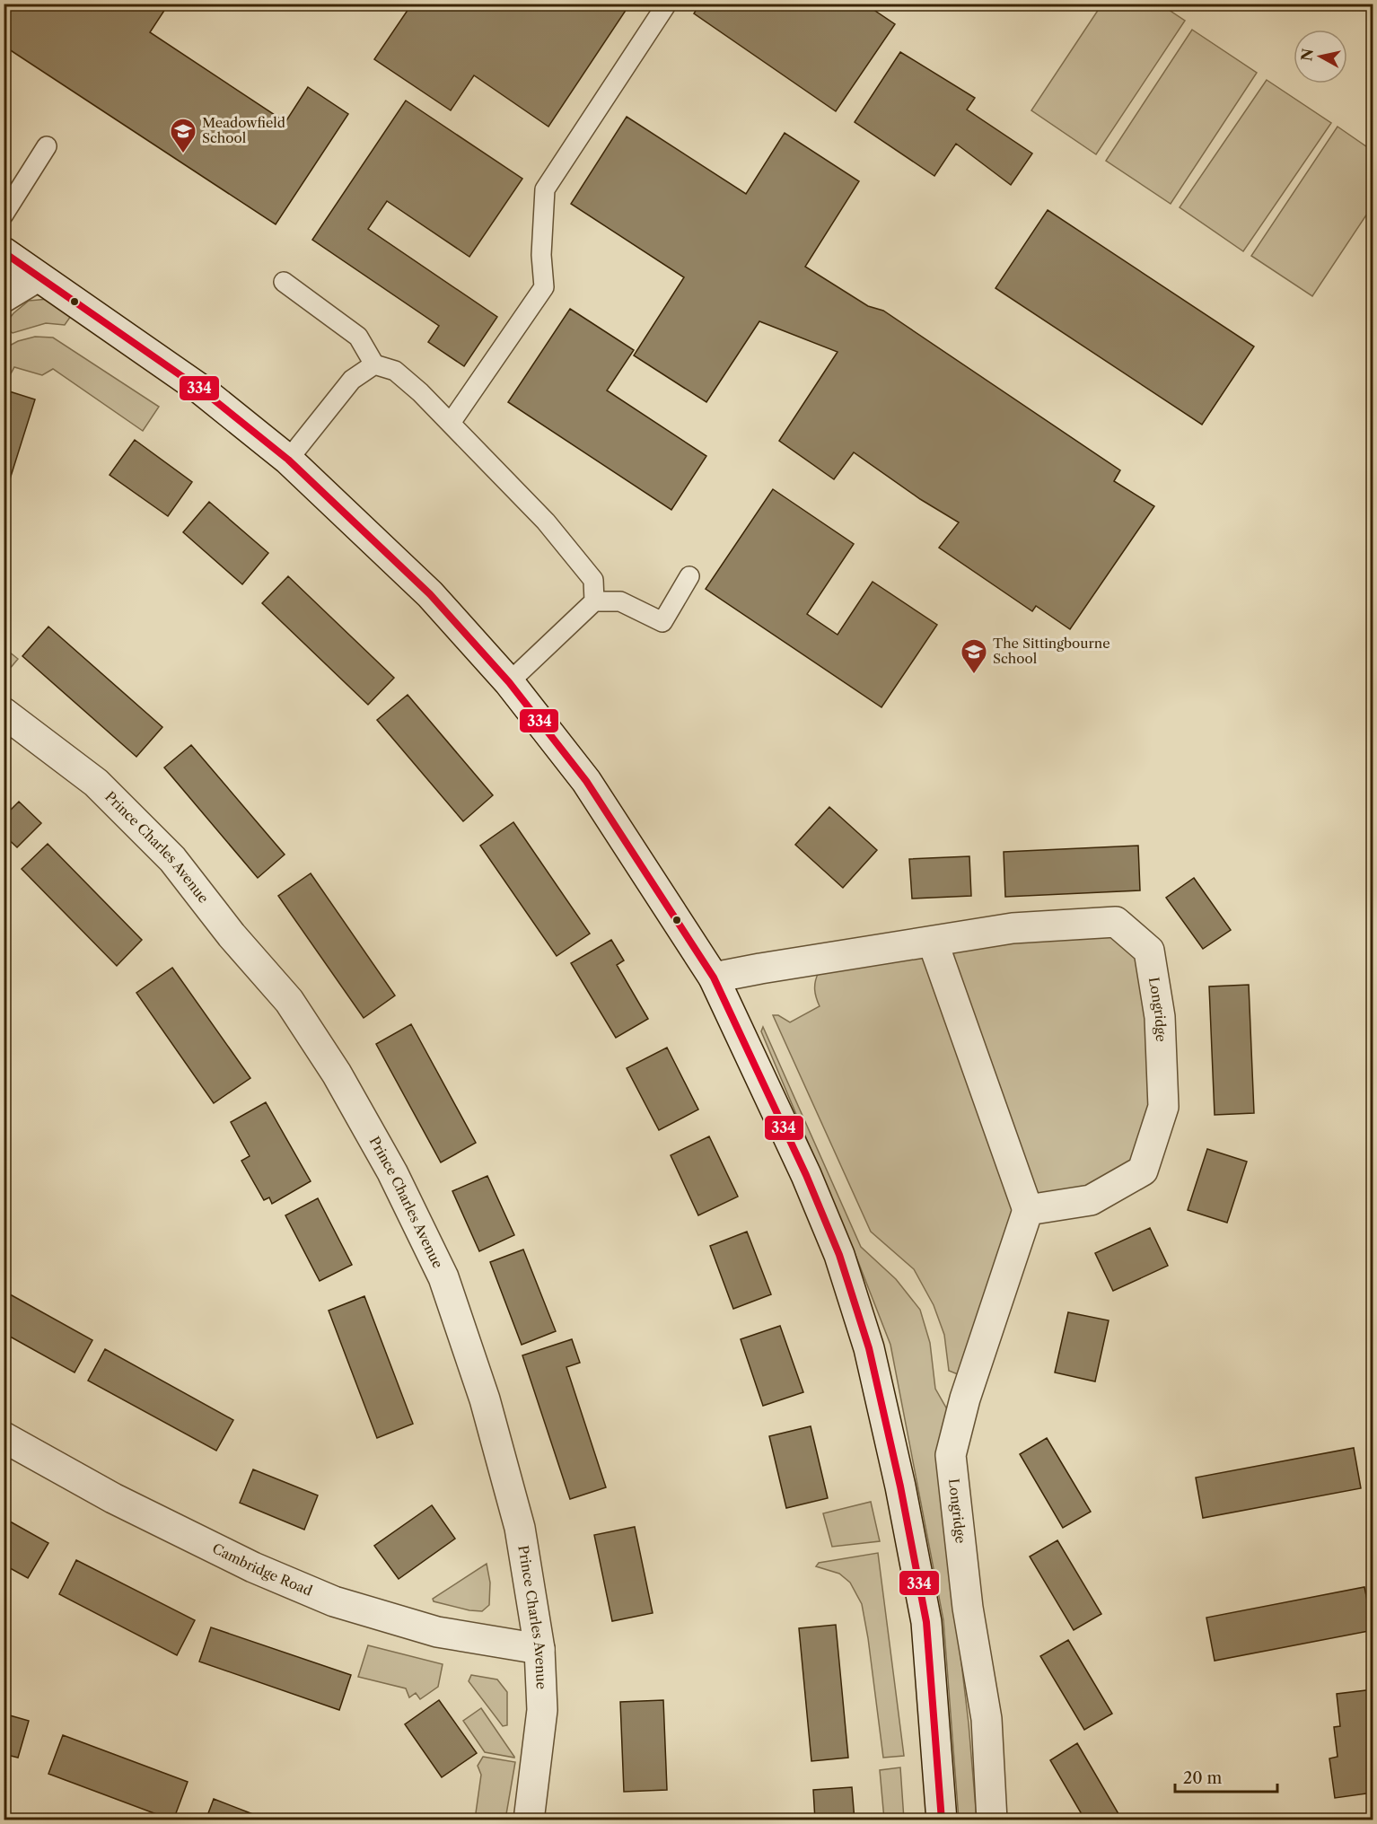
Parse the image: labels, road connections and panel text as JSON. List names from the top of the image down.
{
  "streets": {
    "street": ["Prince Charles Avenue", "Longridge", "Cambridge Road"]
  },
  "crossings": [
    ["Prince Charles Avenue", "Cambridge Road"]
  ],
  "places": {
    "school or university": ["Meadowfield School", "The Sittingbourne School"]
  },
  "lines": ["transit line 334"],
  "scale_bar": "20 m",
  "north": "left"
}
